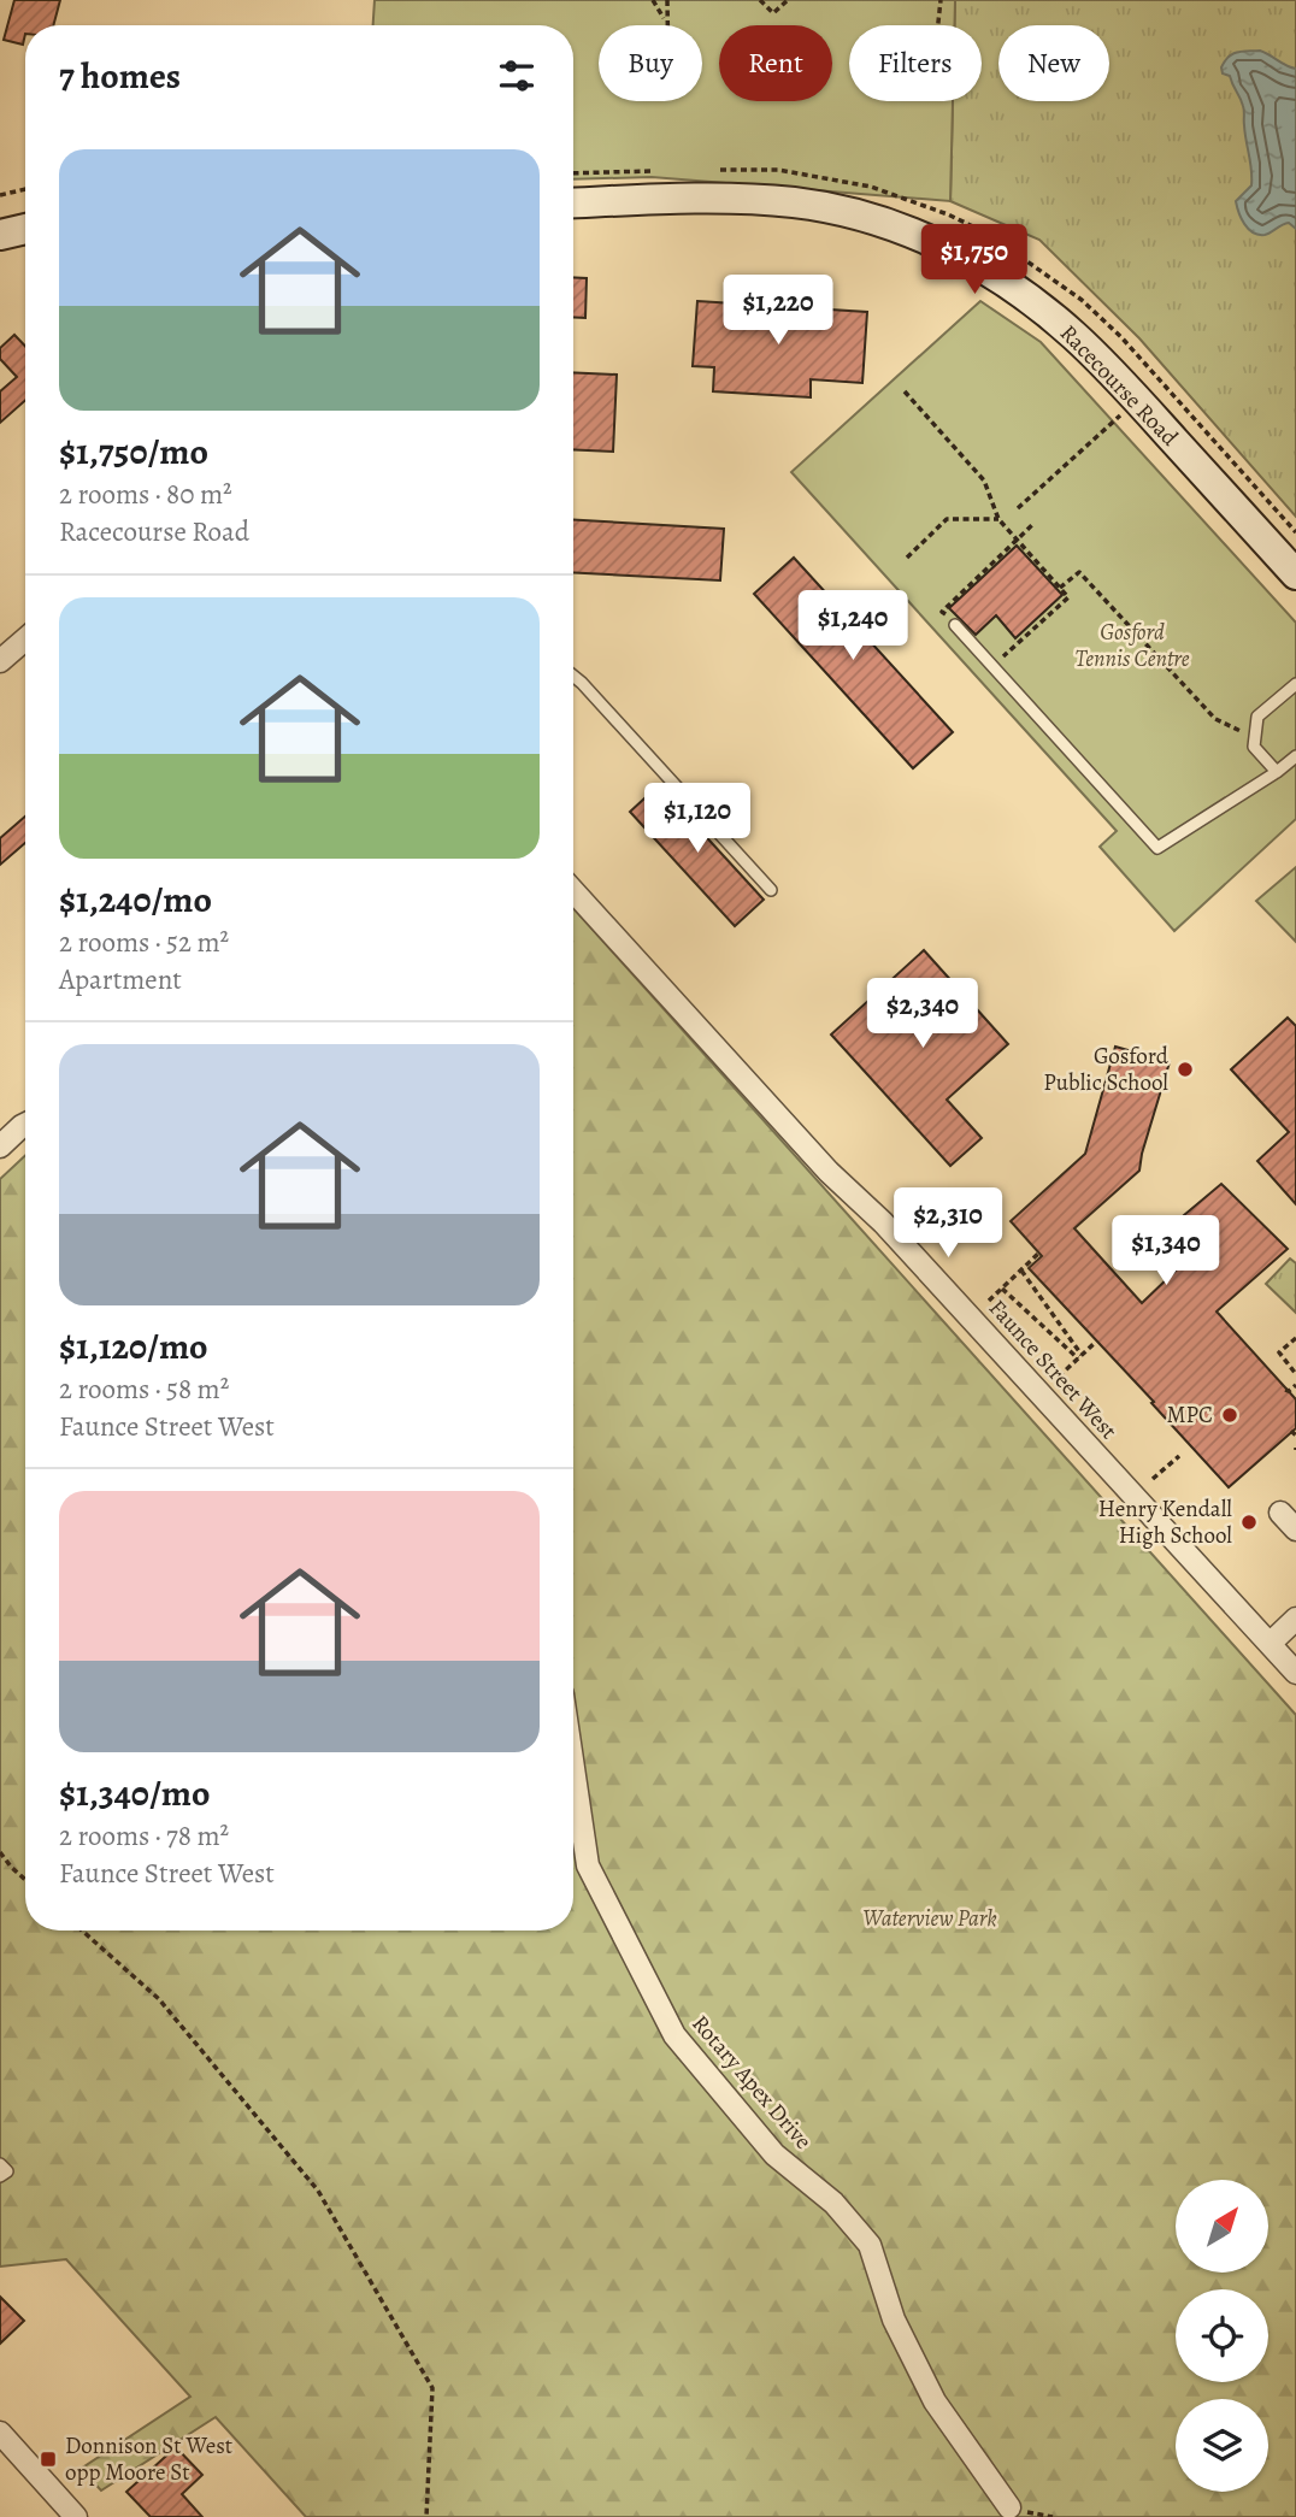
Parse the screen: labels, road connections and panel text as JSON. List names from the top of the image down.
{
  "streets": {
    "main road": ["Racecourse Road"],
    "street": ["Faunce Street West", "Rotary Apex Drive"]
  },
  "parks": ["Gosford Tennis Centre", "Waterview Park"],
  "places": {
    "other": ["Gosford Public School", "MPC", "Henry Kendall High School"],
    "transit": ["Donnison St West opp Moore St"]
  },
  "north": "top right",
  "page": {
    "chip": [
      "Buy",
      "Rent",
      "Filters",
      "New"
    ],
    "heading": "7 homes",
    "list": [
      {
        "name": "$1,750/mo",
        "note": "2 rooms · 80 m² · Racecourse Road"
      },
      {
        "name": "$1,240/mo",
        "note": "2 rooms · 52 m² · Apartment"
      },
      {
        "name": "$1,120/mo",
        "note": "2 rooms · 58 m² · Faunce Street West"
      },
      {
        "name": "$1,340/mo",
        "note": "2 rooms · 78 m² · Faunce Street West"
      }
    ],
    "price": [
      "$1,750",
      "$1,220",
      "$1,240",
      "$1,120",
      "$2,340",
      "$2,310",
      "$1,340"
    ]
  }
}
